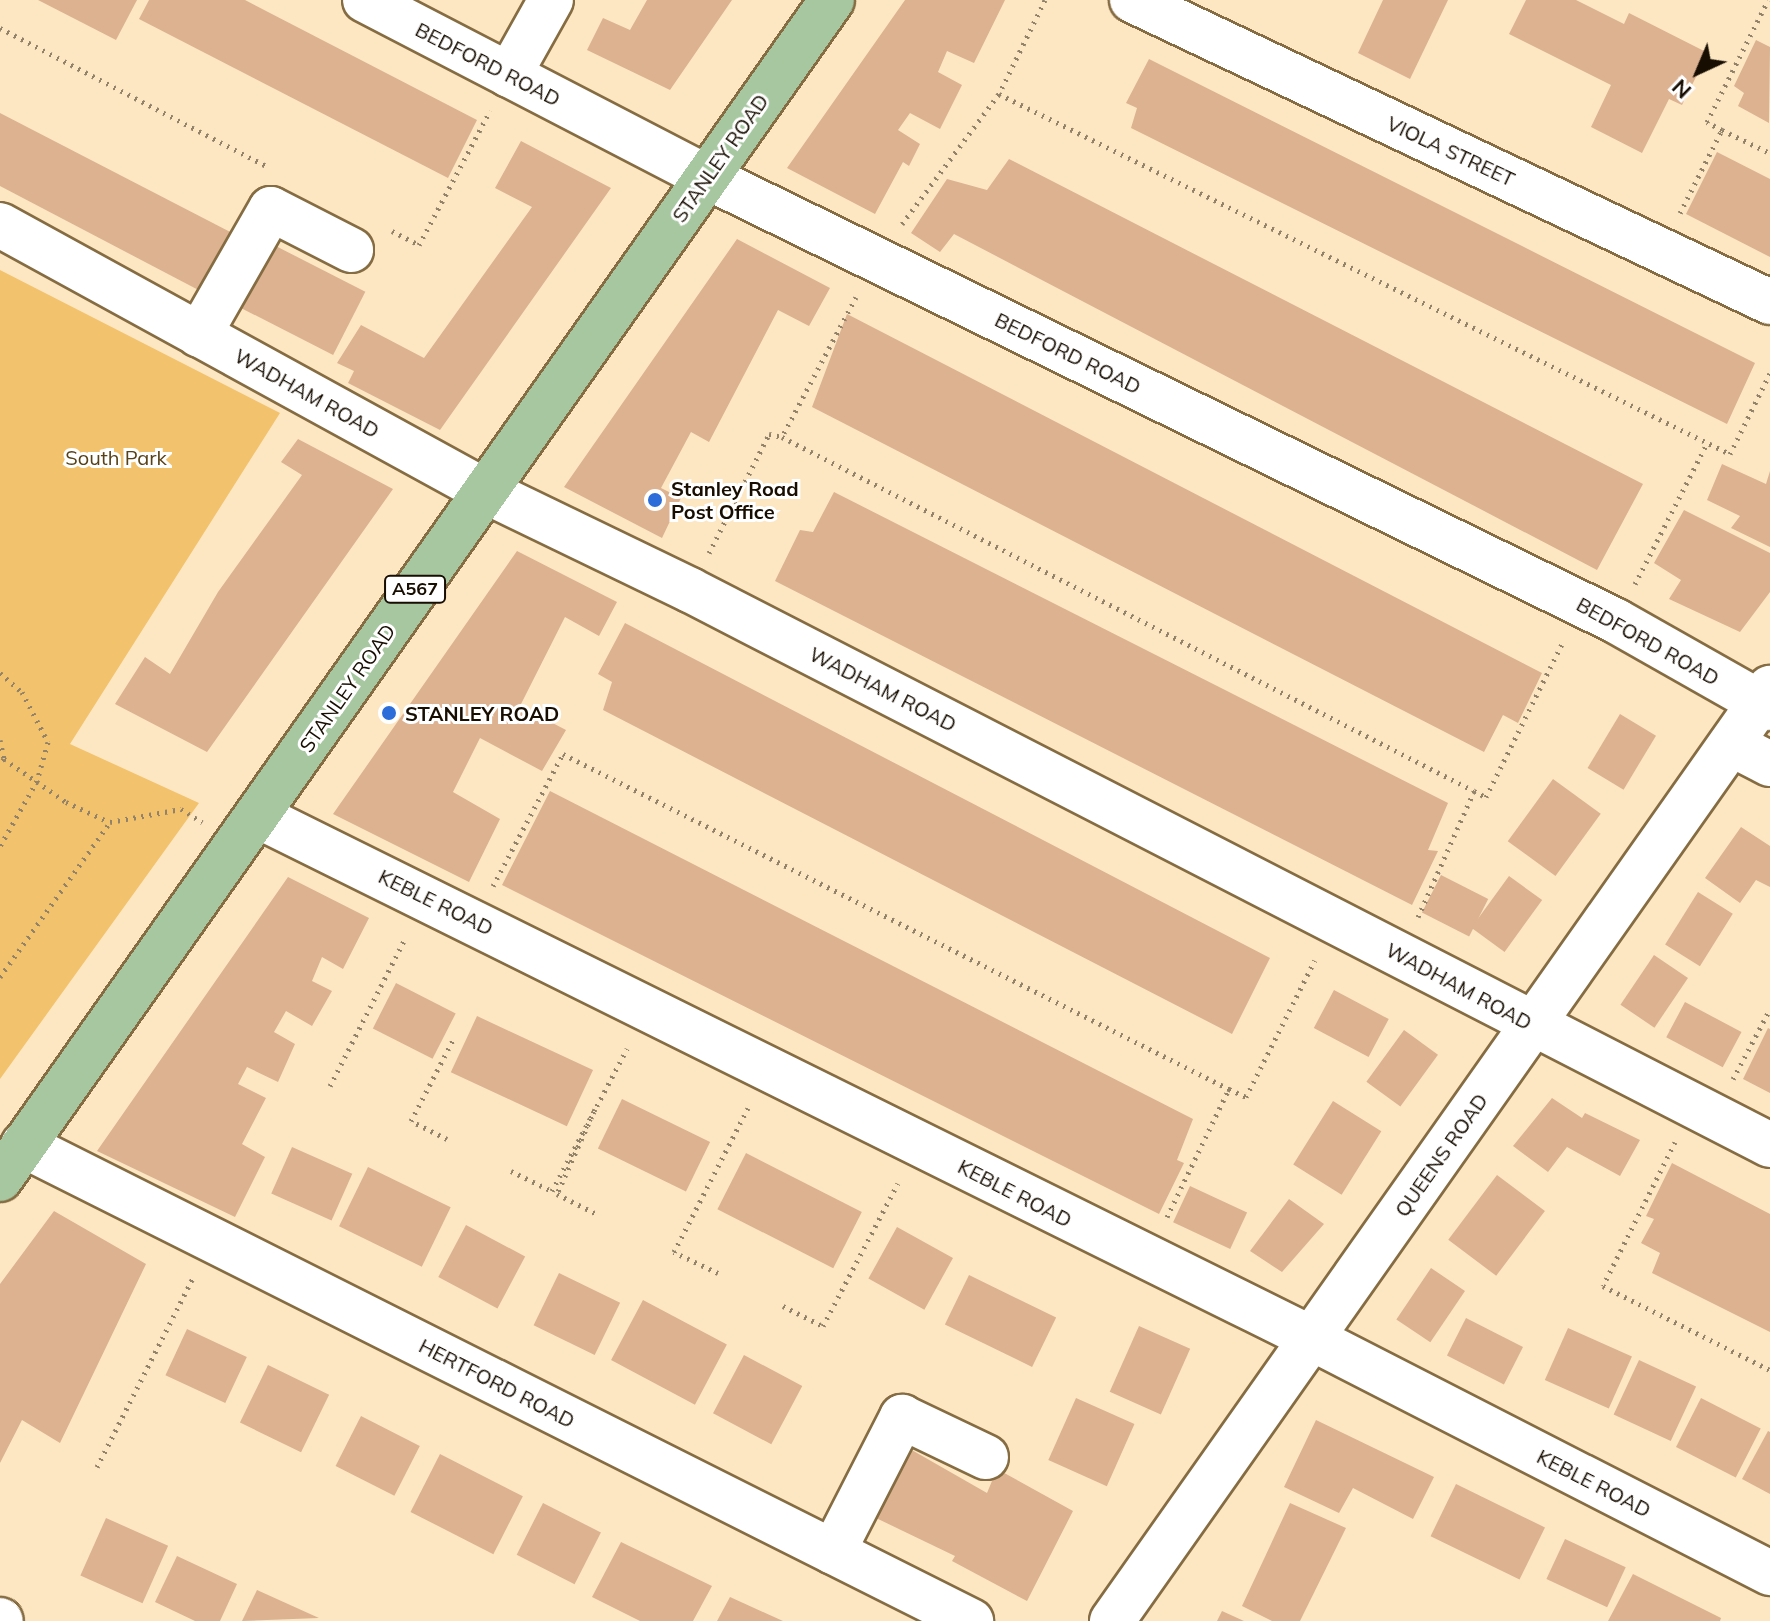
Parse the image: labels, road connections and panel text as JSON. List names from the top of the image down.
{
  "streets": {
    "main road": ["STANLEY ROAD", "A567"],
    "street": [
      "BEDFORD ROAD",
      "VIOLA STREET",
      "WADHAM ROAD",
      "KEBLE ROAD",
      "QUEENS ROAD",
      "HERTFORD ROAD"
    ]
  },
  "crossings": [
    ["BEDFORD ROAD", "STANLEY ROAD"],
    ["BEDFORD ROAD", "QUEENS ROAD"],
    ["STANLEY ROAD", "WADHAM ROAD"],
    ["STANLEY ROAD", "KEBLE ROAD"],
    ["STANLEY ROAD", "HERTFORD ROAD"],
    ["WADHAM ROAD", "QUEENS ROAD"],
    ["KEBLE ROAD", "QUEENS ROAD"]
  ],
  "parks": ["South Park"],
  "places": ["Stanley Road Post Office", "STANLEY ROAD"],
  "north": "bottom left"
}
